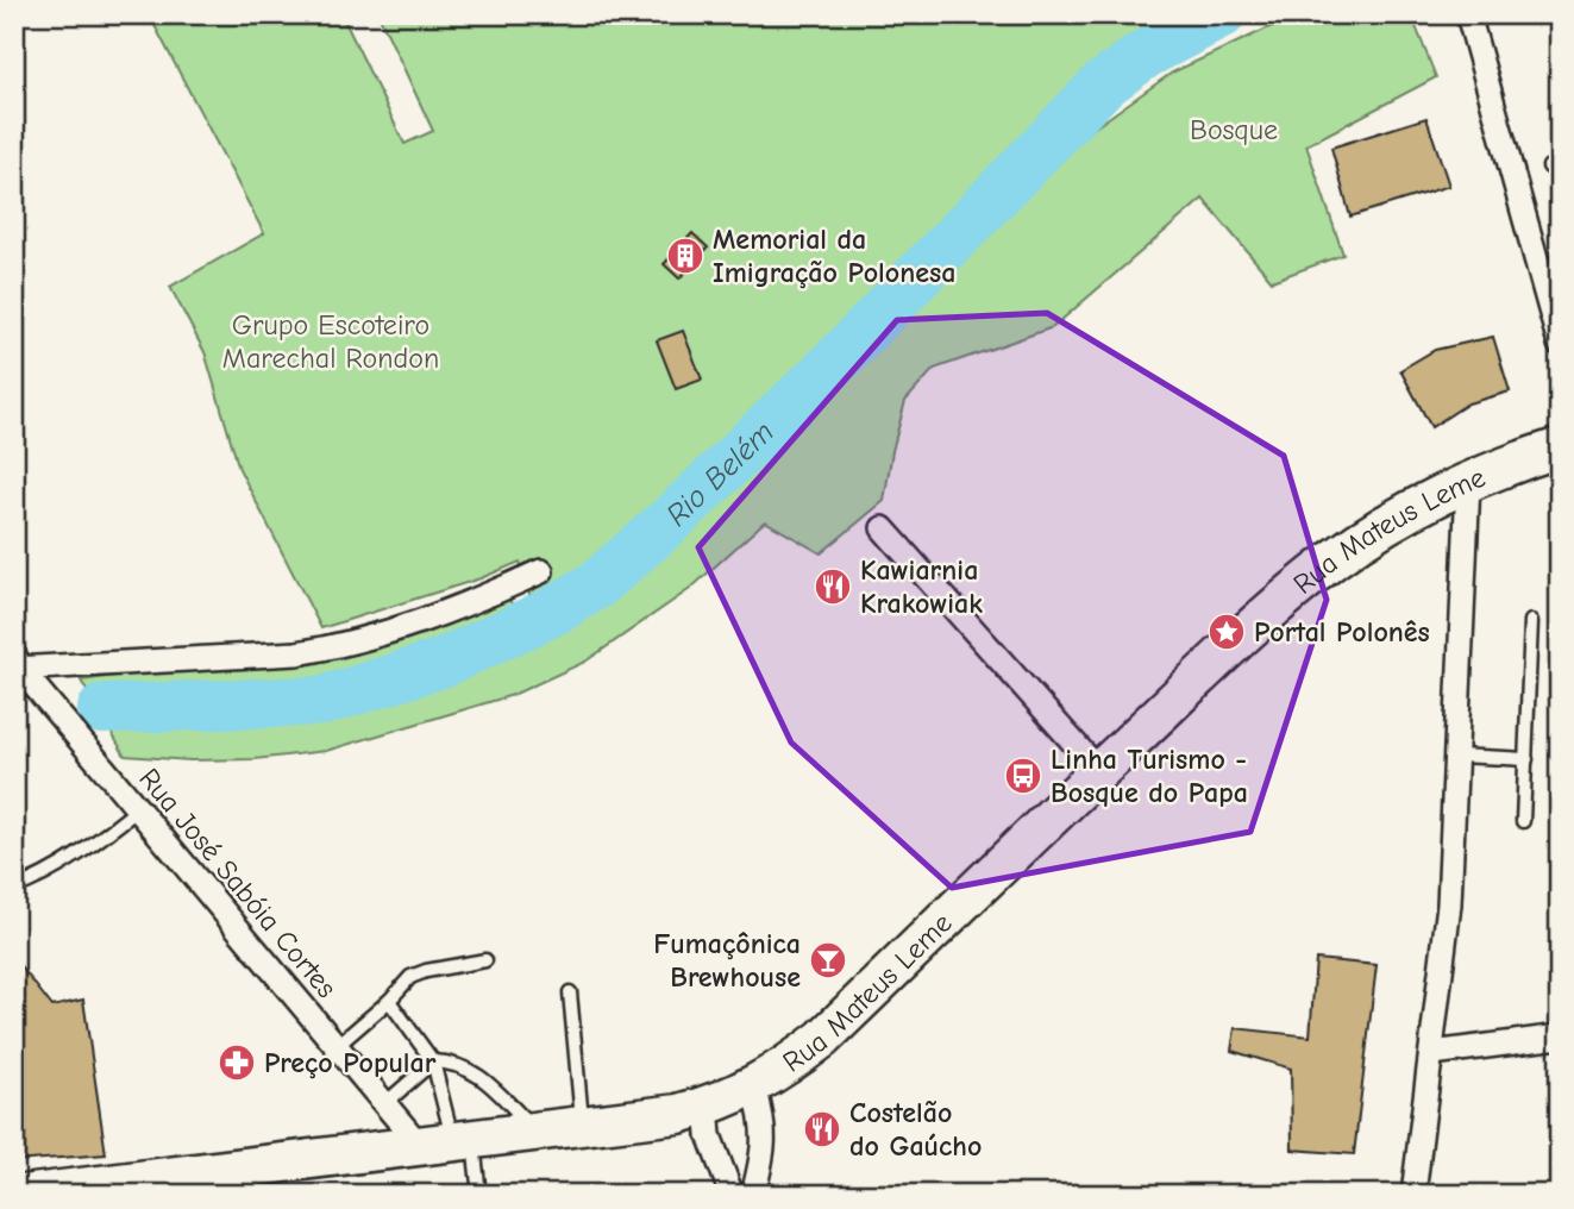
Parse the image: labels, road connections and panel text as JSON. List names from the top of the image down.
{
  "streets": {
    "main road": ["Rua Mateus Leme"],
    "street": ["Rua José Sabóia Cortes"]
  },
  "crossings": [
    ["Rua Mateus Leme", "Rua José Sabóia Cortes"]
  ],
  "water": ["Rio Belém"],
  "parks": ["Bosque", "Grupo Escoteiro Marechal Rondon"],
  "places": {
    "building": ["Memorial da Imigração Polonesa"],
    "restaurant": ["Kawiarnia Krakowiak", "Costelão do Gaúcho"],
    "place": ["Portal Polonês"],
    "bus stop": ["Linha Turismo - Bosque do Papa"],
    "bar": ["Fumaçônica Brewhouse"],
    "pharmacy": ["Preço Popular"]
  }
}
